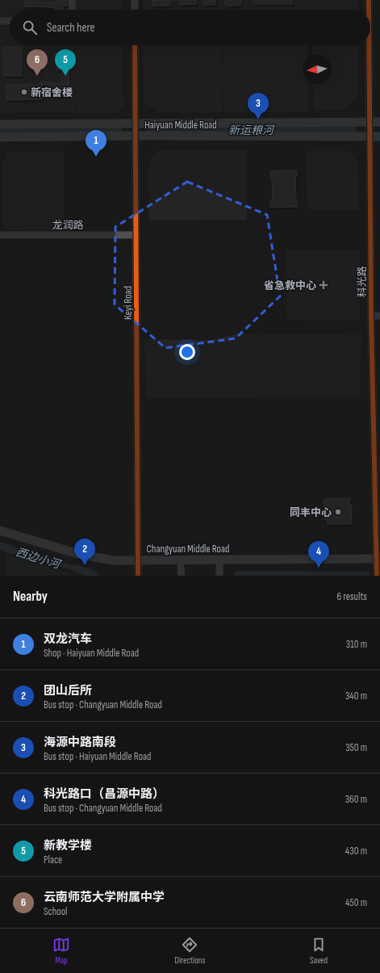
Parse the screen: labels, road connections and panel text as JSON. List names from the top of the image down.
{
  "streets": {
    "main road": ["Haiyuan Middle Road", "Changyuan Middle Road"],
    "street": ["龙润路", "科光路", "Keyi Road"]
  },
  "crossings": [
    ["Haiyuan Middle Road", "科光路"],
    ["Haiyuan Middle Road", "Keyi Road"],
    ["龙润路", "Keyi Road"],
    ["科光路", "Changyuan Middle Road"],
    ["Keyi Road", "Changyuan Middle Road"]
  ],
  "water": ["新运粮河", "西边小河"],
  "places": {
    "other": ["新宿舍楼", "同丰中心"],
    "health": ["省急救中心"]
  },
  "north": "left",
  "page": {
    "search": "Search here",
    "pins": [
      "5",
      "6",
      "3",
      "1",
      "2",
      "4"
    ],
    "heading": ["Nearby", "6 results"],
    "list": [
      {
        "mark": "1",
        "name": "双龙汽车",
        "note": "Shop · Haiyuan Middle Road",
        "value": "310 m"
      },
      {
        "mark": "2",
        "name": "团山后所",
        "note": "Bus stop · Changyuan Middle Road",
        "value": "340 m"
      },
      {
        "mark": "3",
        "name": "海源中路南段",
        "note": "Bus stop · Haiyuan Middle Road",
        "value": "350 m"
      },
      {
        "mark": "4",
        "name": "科光路口（昌源中路）",
        "note": "Bus stop · Changyuan Middle Road",
        "value": "360 m"
      },
      {
        "mark": "5",
        "name": "新教学楼",
        "note": "Place",
        "value": "430 m"
      },
      {
        "mark": "6",
        "name": "云南师范大学附属中学",
        "note": "School",
        "value": "450 m"
      }
    ],
    "nav": ["Map", "Directions", "Saved"]
  }
}
